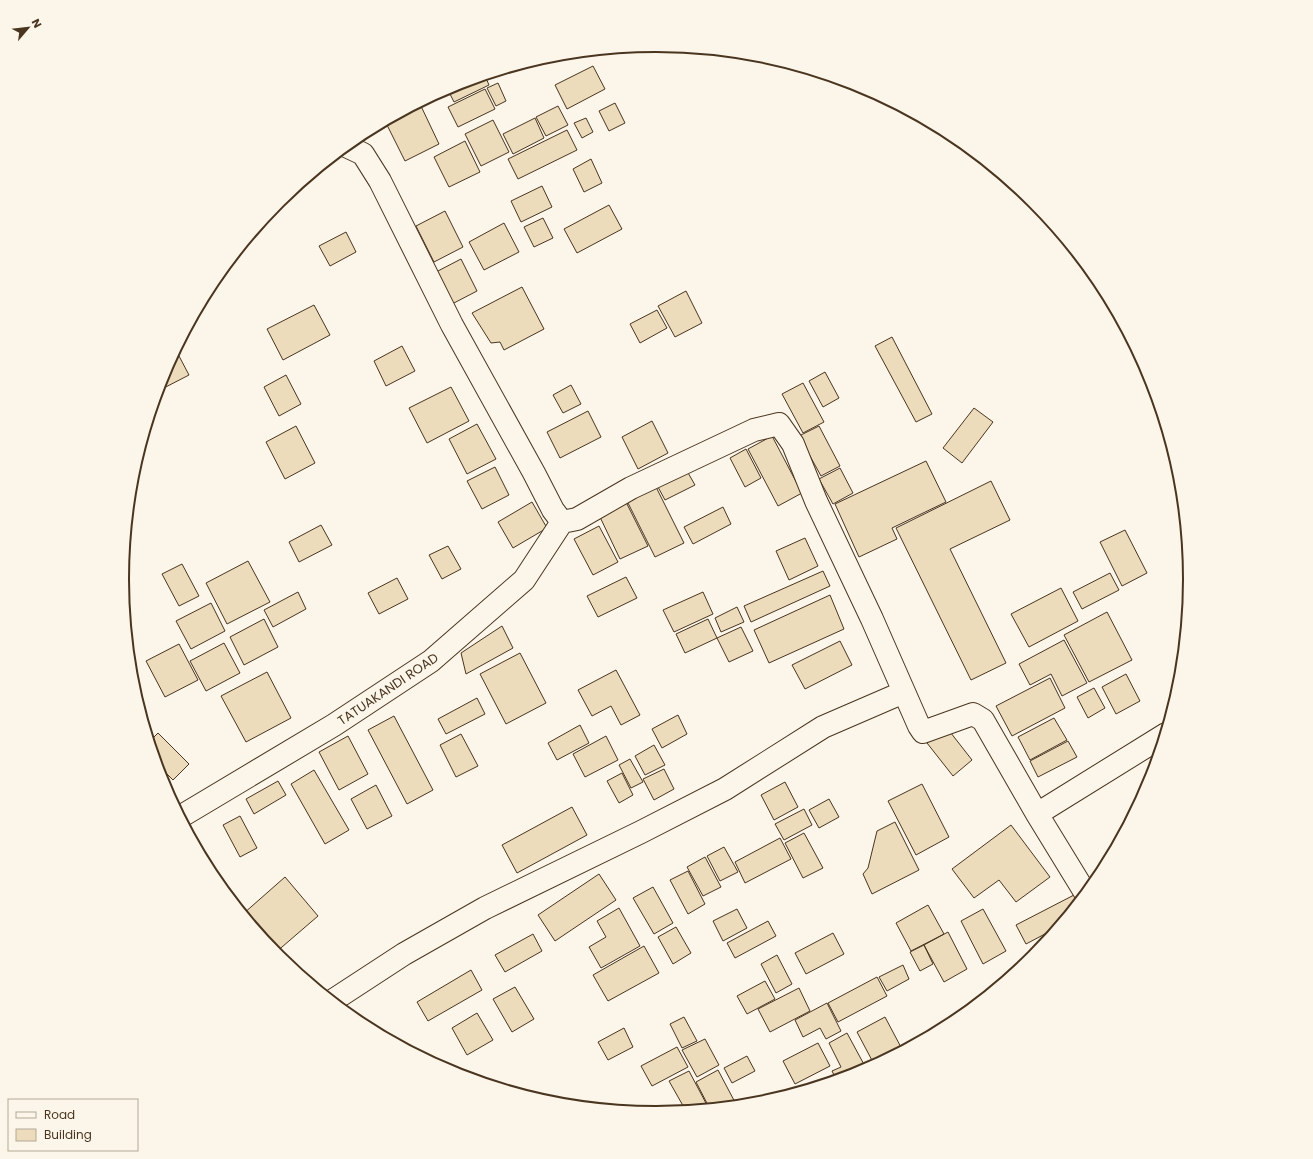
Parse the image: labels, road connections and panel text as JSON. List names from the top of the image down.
{
  "streets": {
    "street": ["TATUAKANDI ROAD"]
  },
  "legend": ["Road", "Building"],
  "north": "top right"
}
